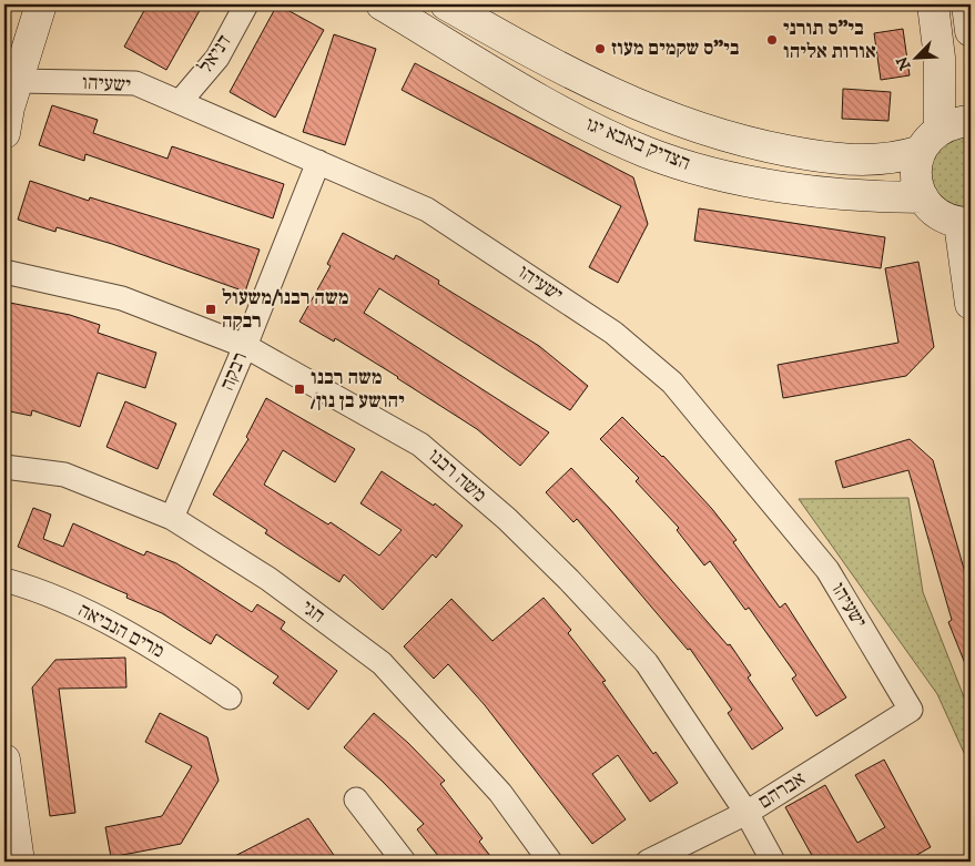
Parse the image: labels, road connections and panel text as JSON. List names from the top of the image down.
{
  "streets": {
    "main road": ["הצדיק באבא יגו"],
    "street": [
      "דניאל",
      "ישעיהו",
      "רבקה",
      "משה רבנו",
      "חגי",
      "מרים הנביאה",
      "אברהם"
    ]
  },
  "crossings": [
    ["דניאל", "ישעיהו"],
    ["ישעיהו", "רבקה"],
    ["ישעיהו", "אברהם"],
    ["רבקה", "משה רבנו"],
    ["רבקה", "חגי"],
    ["משה רבנו", "אברהם"]
  ],
  "places": {
    "other": ["בי\"ס תורני אורות אליהו", "בי\"ס שקמים מעוז"],
    "transit": ["משה רבנו/משעול רבקה", "משה רבנו /יהושע בן נון"]
  },
  "north": "bottom left"
}
